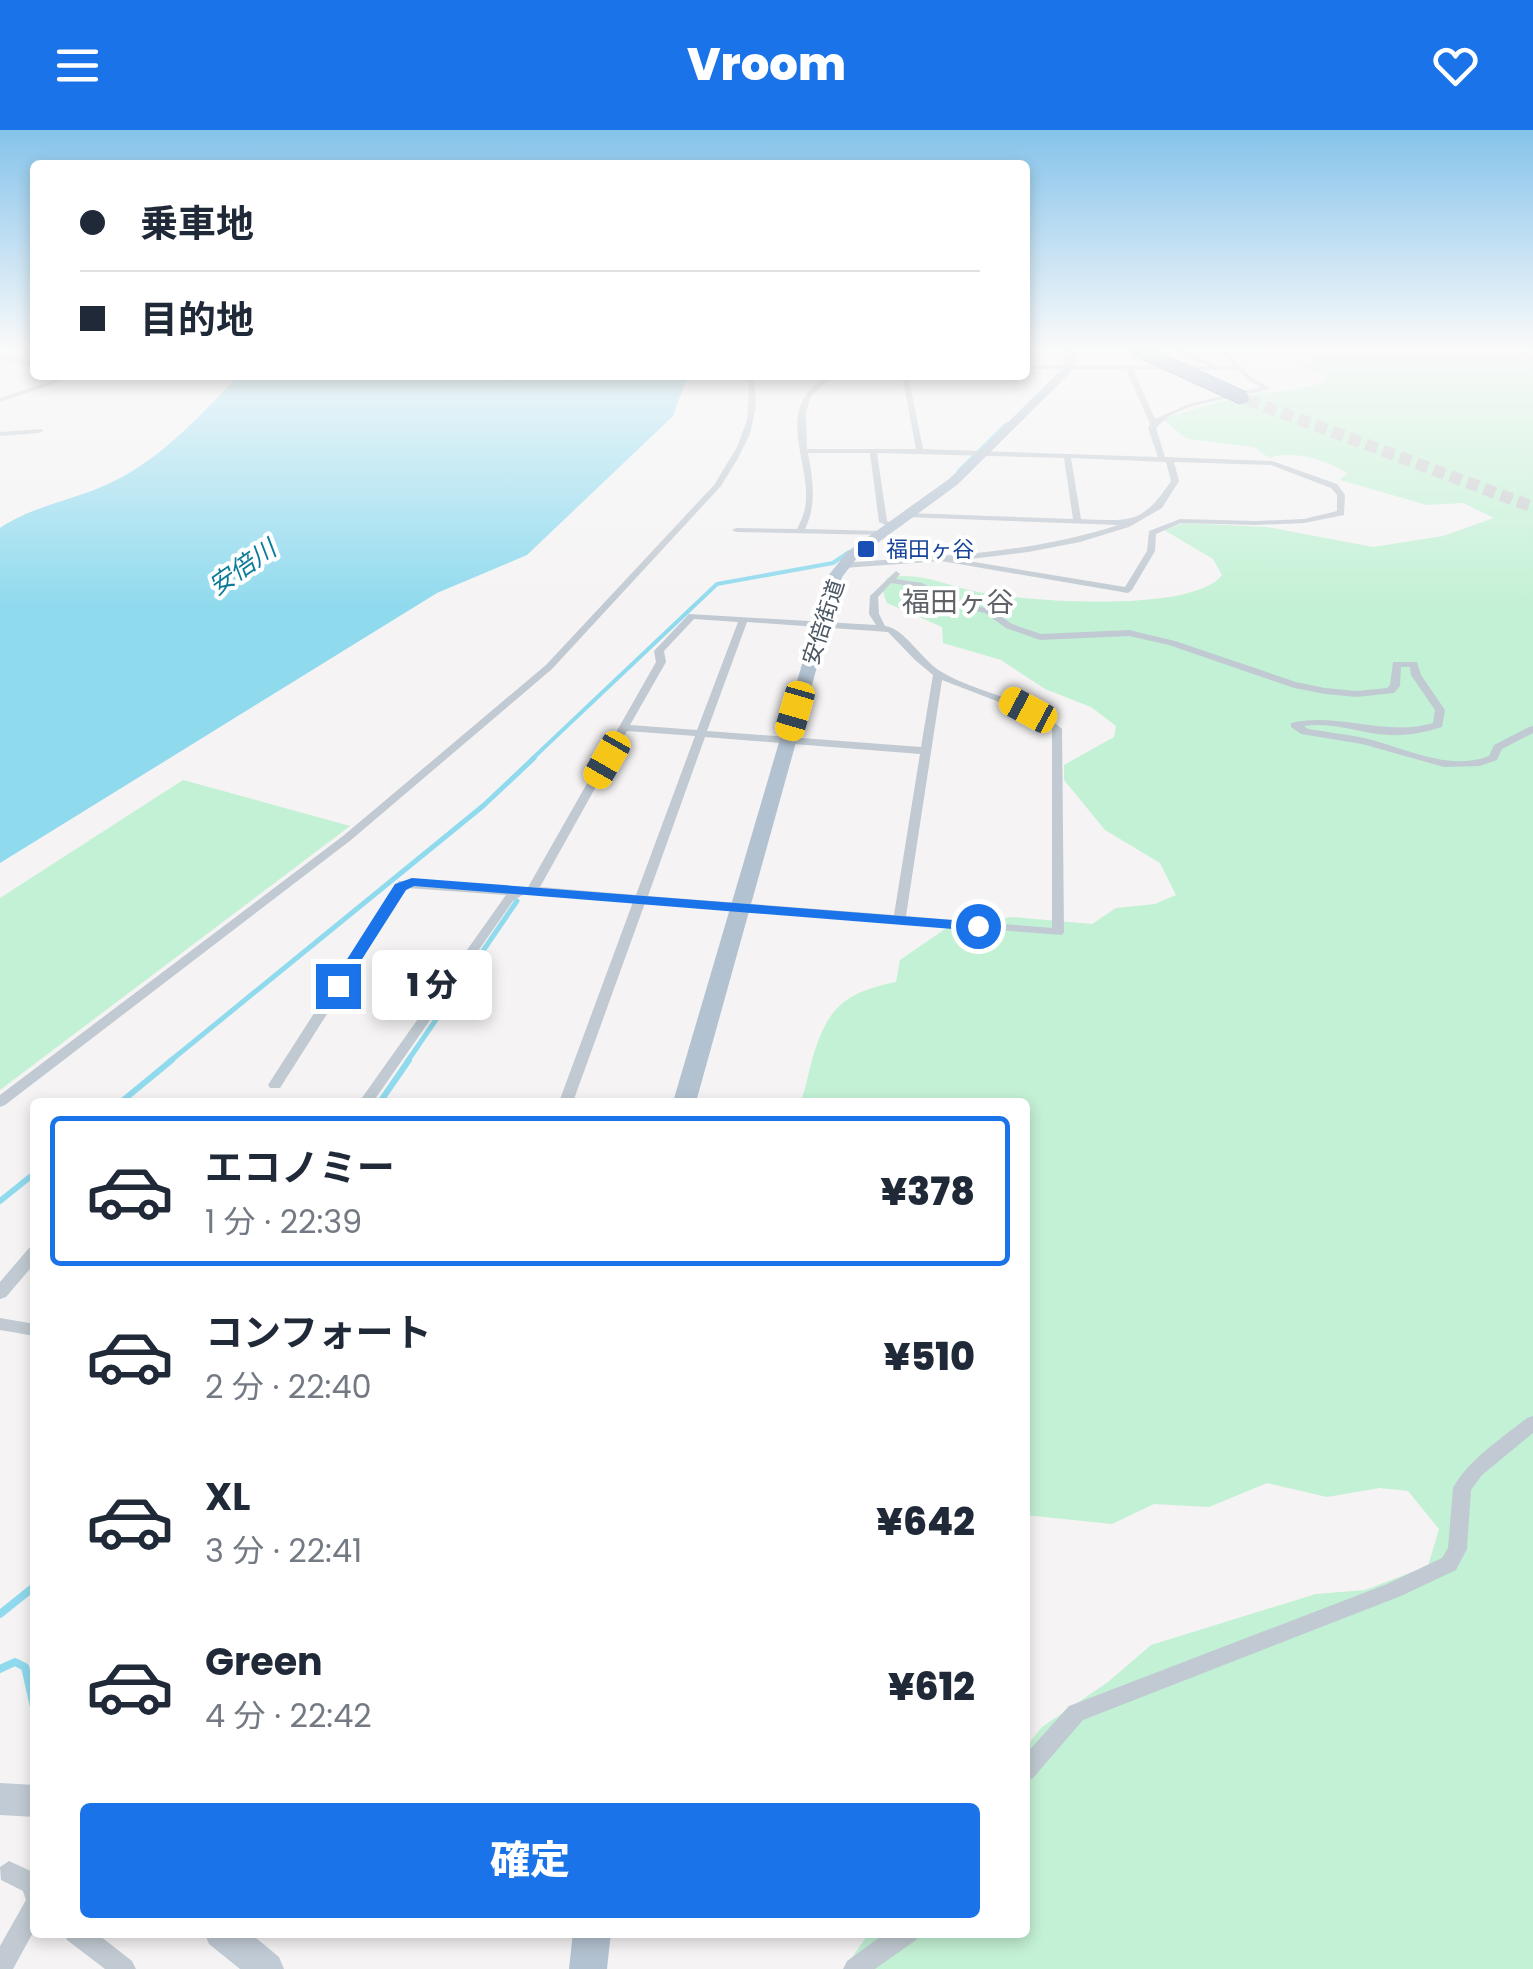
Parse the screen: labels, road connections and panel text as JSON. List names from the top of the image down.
{
  "streets": {
    "main road": ["安倍街道"]
  },
  "districts": ["福田ヶ谷"],
  "water": ["安倍川"],
  "places": {
    "transit": ["福田ヶ谷"]
  },
  "page": {
    "header": "Vroom",
    "banner": ["乗車地", "目的地"],
    "bubble": "1 分",
    "list": [
      {
        "name": "エコノミー",
        "note": "1 分 · 22:39",
        "value": "¥378"
      },
      {
        "name": "コンフォート",
        "note": "2 分 · 22:40",
        "value": "¥510"
      },
      {
        "name": "XL",
        "note": "3 分 · 22:41",
        "value": "¥642"
      },
      {
        "name": "Green",
        "note": "4 分 · 22:42",
        "value": "¥612"
      }
    ],
    "buttons": "確定"
  }
}
